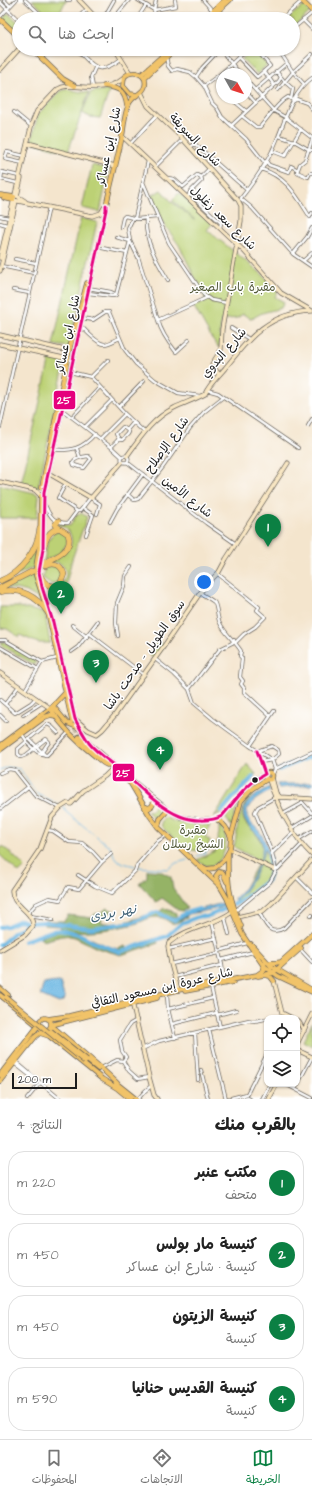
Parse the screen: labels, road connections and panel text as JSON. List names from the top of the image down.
{
  "streets": {
    "main road": ["شارع إبن عساكر", "شارع ابن عساكر", "شارع عروة إبن مسعود الثقافي"],
    "street": [
      "شارع السويقة",
      "شارع سعد زغلول",
      "شارع البدوي",
      "شارع الإصلاح",
      "شارع الأمين",
      "سوق الطويل - مدحت باشا"
    ]
  },
  "crossings": [
    ["شارع السويقة", "شارع إبن عساكر"],
    ["شارع إبن عساكر", "شارع سعد زغلول"],
    ["شارع إبن عساكر", "شارع ابن عساكر"],
    ["شارع سعد زغلول", "شارع البدوي"],
    ["شارع الإصلاح", "شارع الأمين"],
    ["شارع الأمين", "سوق الطويل - مدحت باشا"]
  ],
  "water": ["نهر بردى"],
  "parks": ["مقبرة باب الصغير", "مقبرة الشيخ رسلان"],
  "lines": ["transit line 25"],
  "scale_bar": "200 m",
  "north": "bottom right",
  "page": {
    "search": "ابحث هنا",
    "pins": [
      "1",
      "2",
      "3",
      "4"
    ],
    "scale": "200 m",
    "heading": ["بالقرب منك", "النتائج: 4"],
    "list": [
      {
        "mark": "1",
        "name": "مكتب عنبر",
        "note": "متحف",
        "value": "220 m"
      },
      {
        "mark": "2",
        "name": "كنيسة مار بولس",
        "note": "كنيسة · شارع ابن عساكر",
        "value": "450 m"
      },
      {
        "mark": "3",
        "name": "كنيسة الزيتون",
        "note": "كنيسة",
        "value": "450 m"
      },
      {
        "mark": "4",
        "name": "كنيسة القديس حنانيا",
        "note": "كنيسة",
        "value": "590 m"
      }
    ],
    "nav": ["الخريطة", "الاتجاهات", "المحفوظات"]
  }
}
